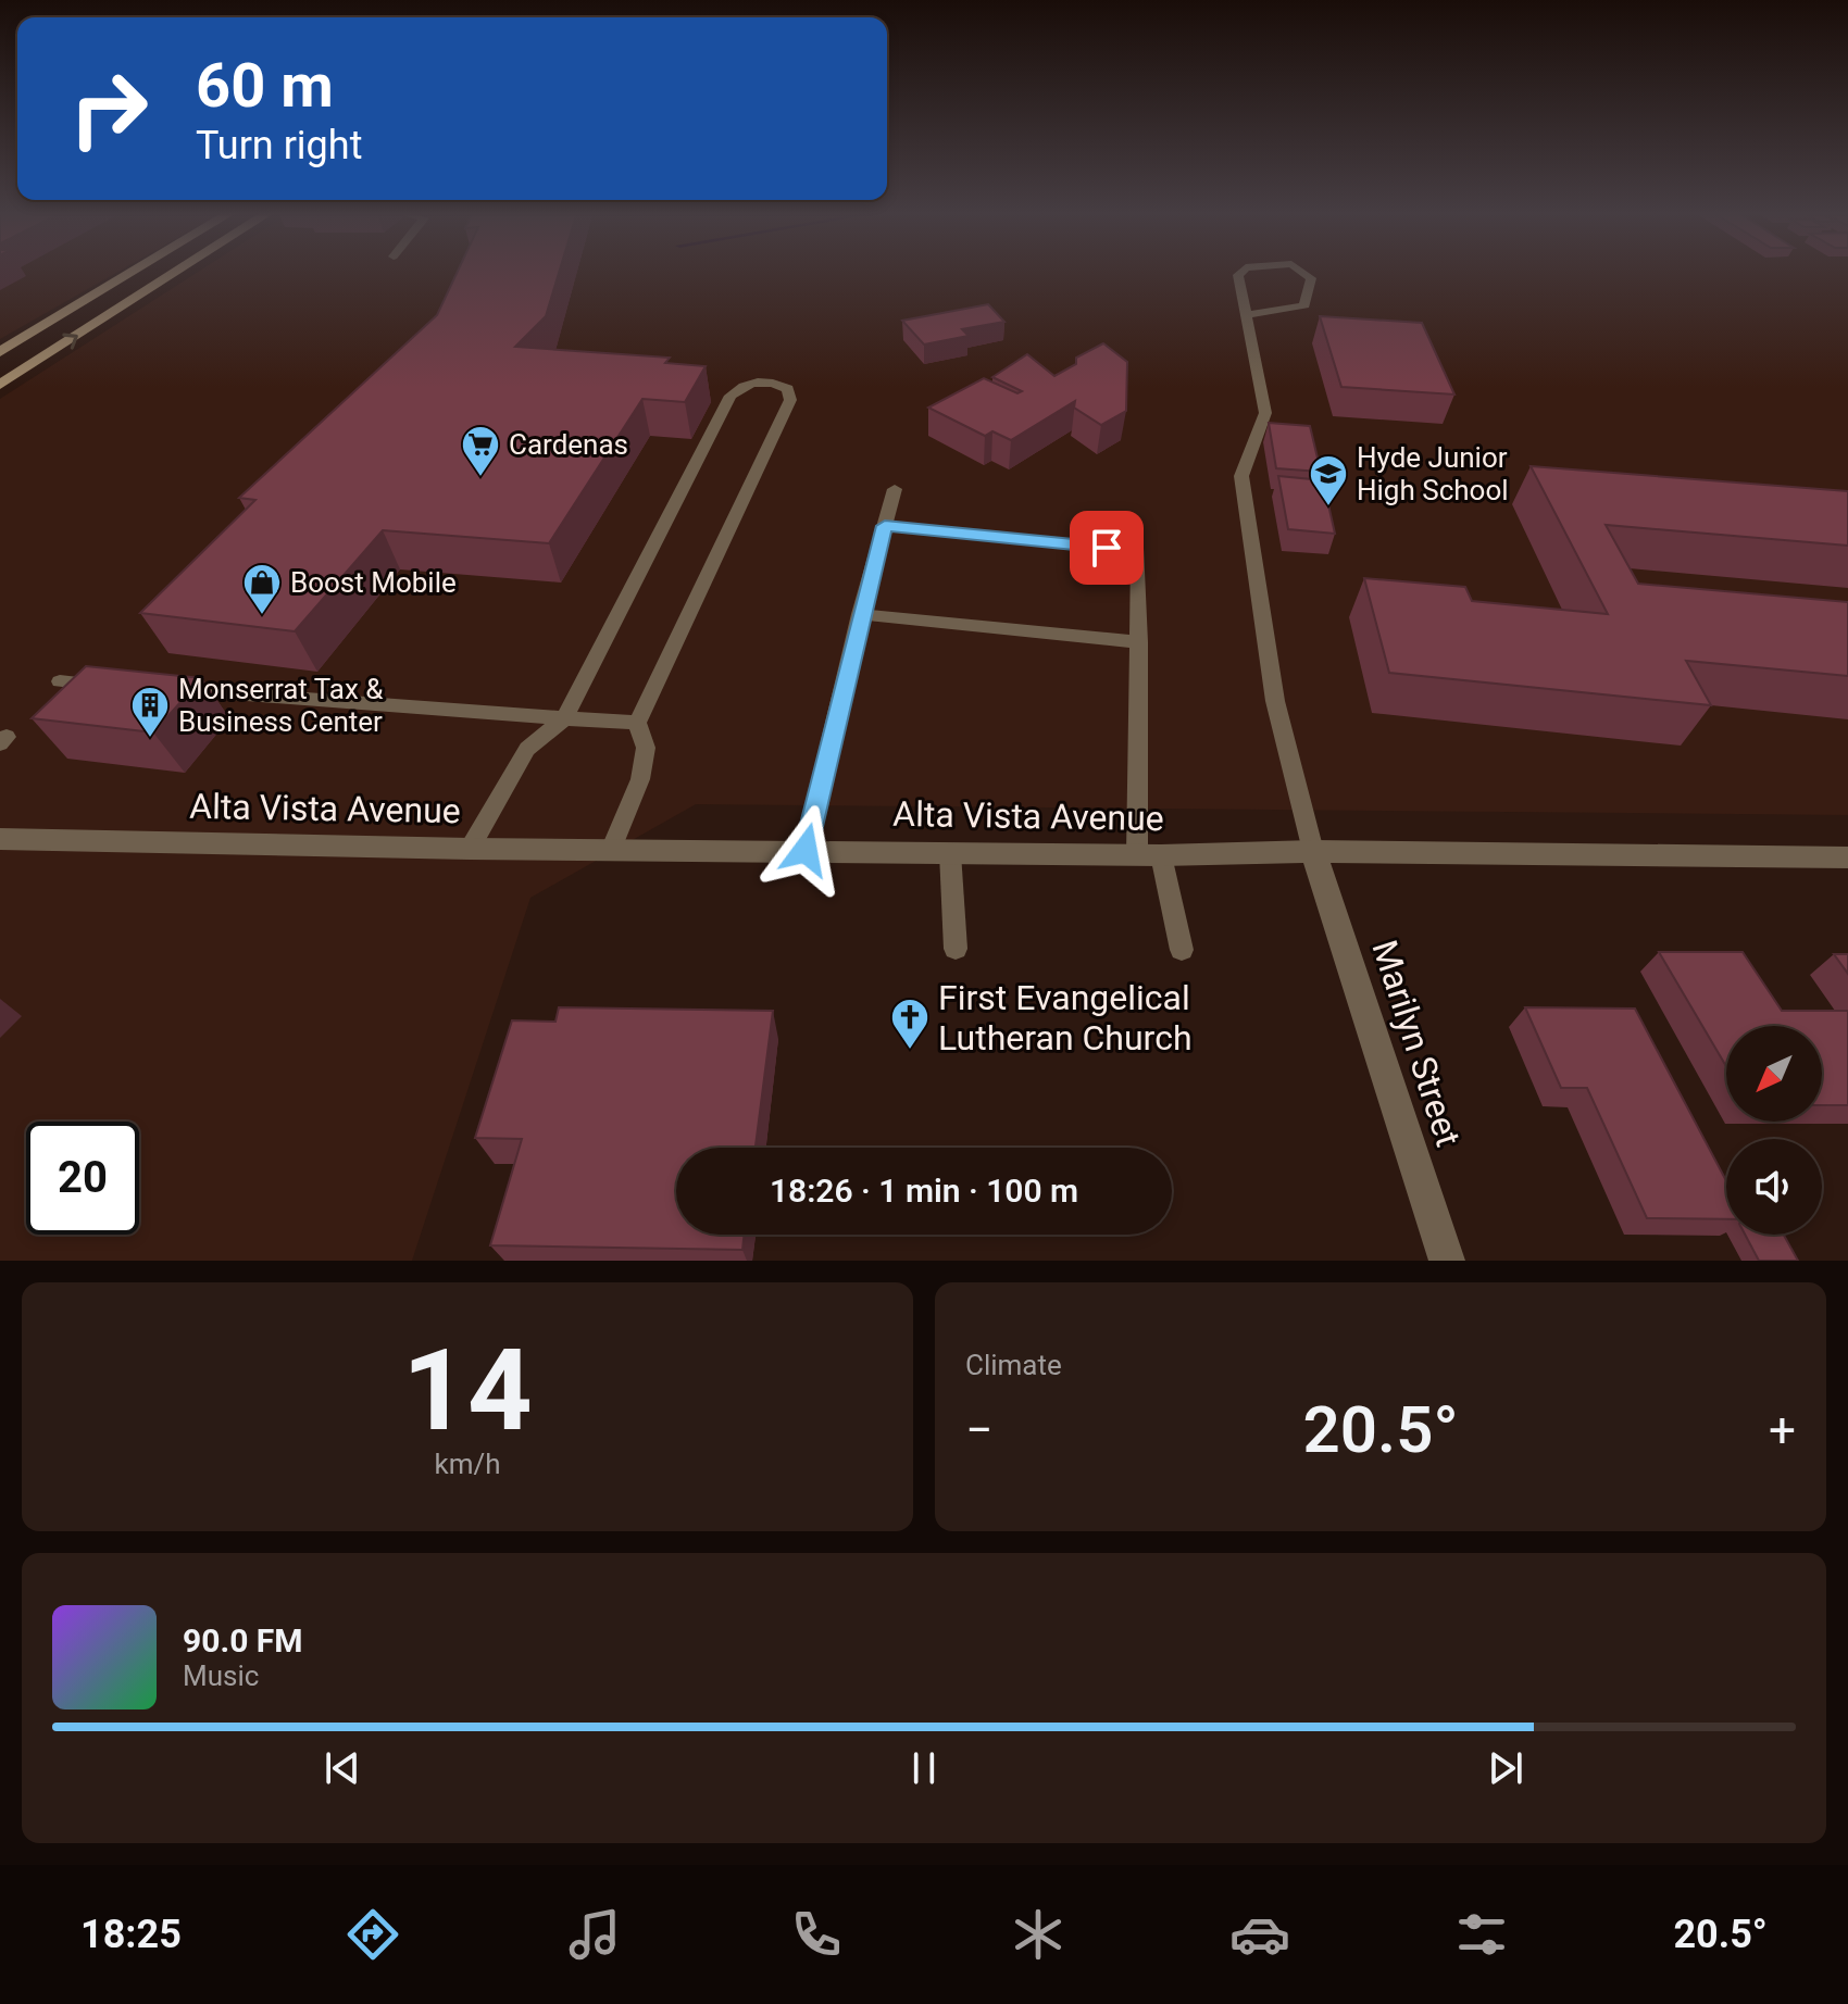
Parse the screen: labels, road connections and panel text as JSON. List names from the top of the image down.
{
  "streets": {
    "street": ["Alta Vista Avenue", "Marilyn Street"]
  },
  "crossings": [
    ["Alta Vista Avenue", "Marilyn Street"]
  ],
  "places": {
    "supermarket": ["Cardenas"],
    "school or university": ["Hyde Junior High School"],
    "shop": ["Boost Mobile"],
    "building": ["Monserrat Tax & Business Center"],
    "church": ["First Evangelical Lutheran Church"]
  },
  "north": "bottom left",
  "page": {
    "turn": ["60 m", "Turn right"],
    "limit": "20",
    "trip": "18:26 · 1 min · 100 m",
    "tile": [
      ["14", "km/h"],
      "Climate"
    ],
    "heat": ["−", "20.5°", "+"],
    "song": ["90.0 FM", "Music"],
    "tabs": ["18:25", "20.5°"]
  }
}
